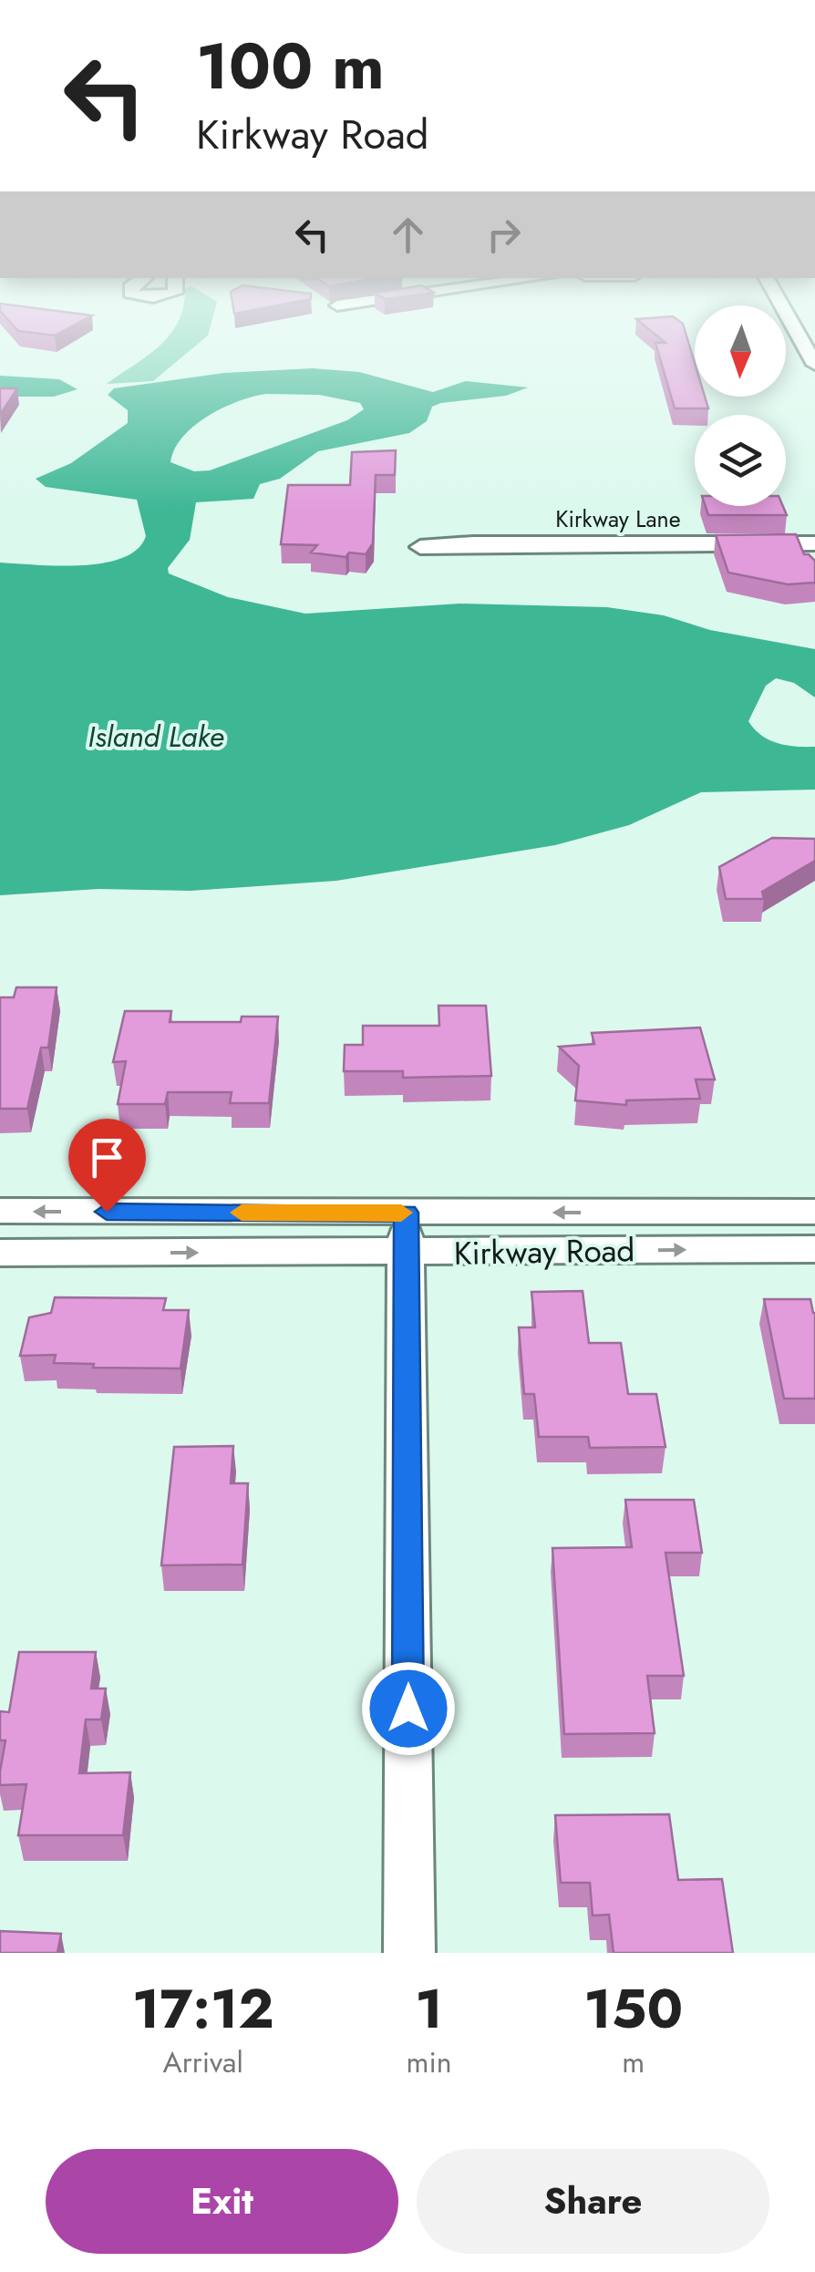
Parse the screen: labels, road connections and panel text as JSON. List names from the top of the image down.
{
  "streets": {
    "street": ["Kirkway Lane", "Kirkway Road"]
  },
  "water": ["Island Lake"],
  "north": "bottom",
  "page": {
    "turn": ["100 m", "Kirkway Road"],
    "eta": [
      "17:12",
      "Arrival",
      "1",
      "min",
      "150",
      "m"
    ],
    "buttons": ["Exit", "Share"]
  }
}
